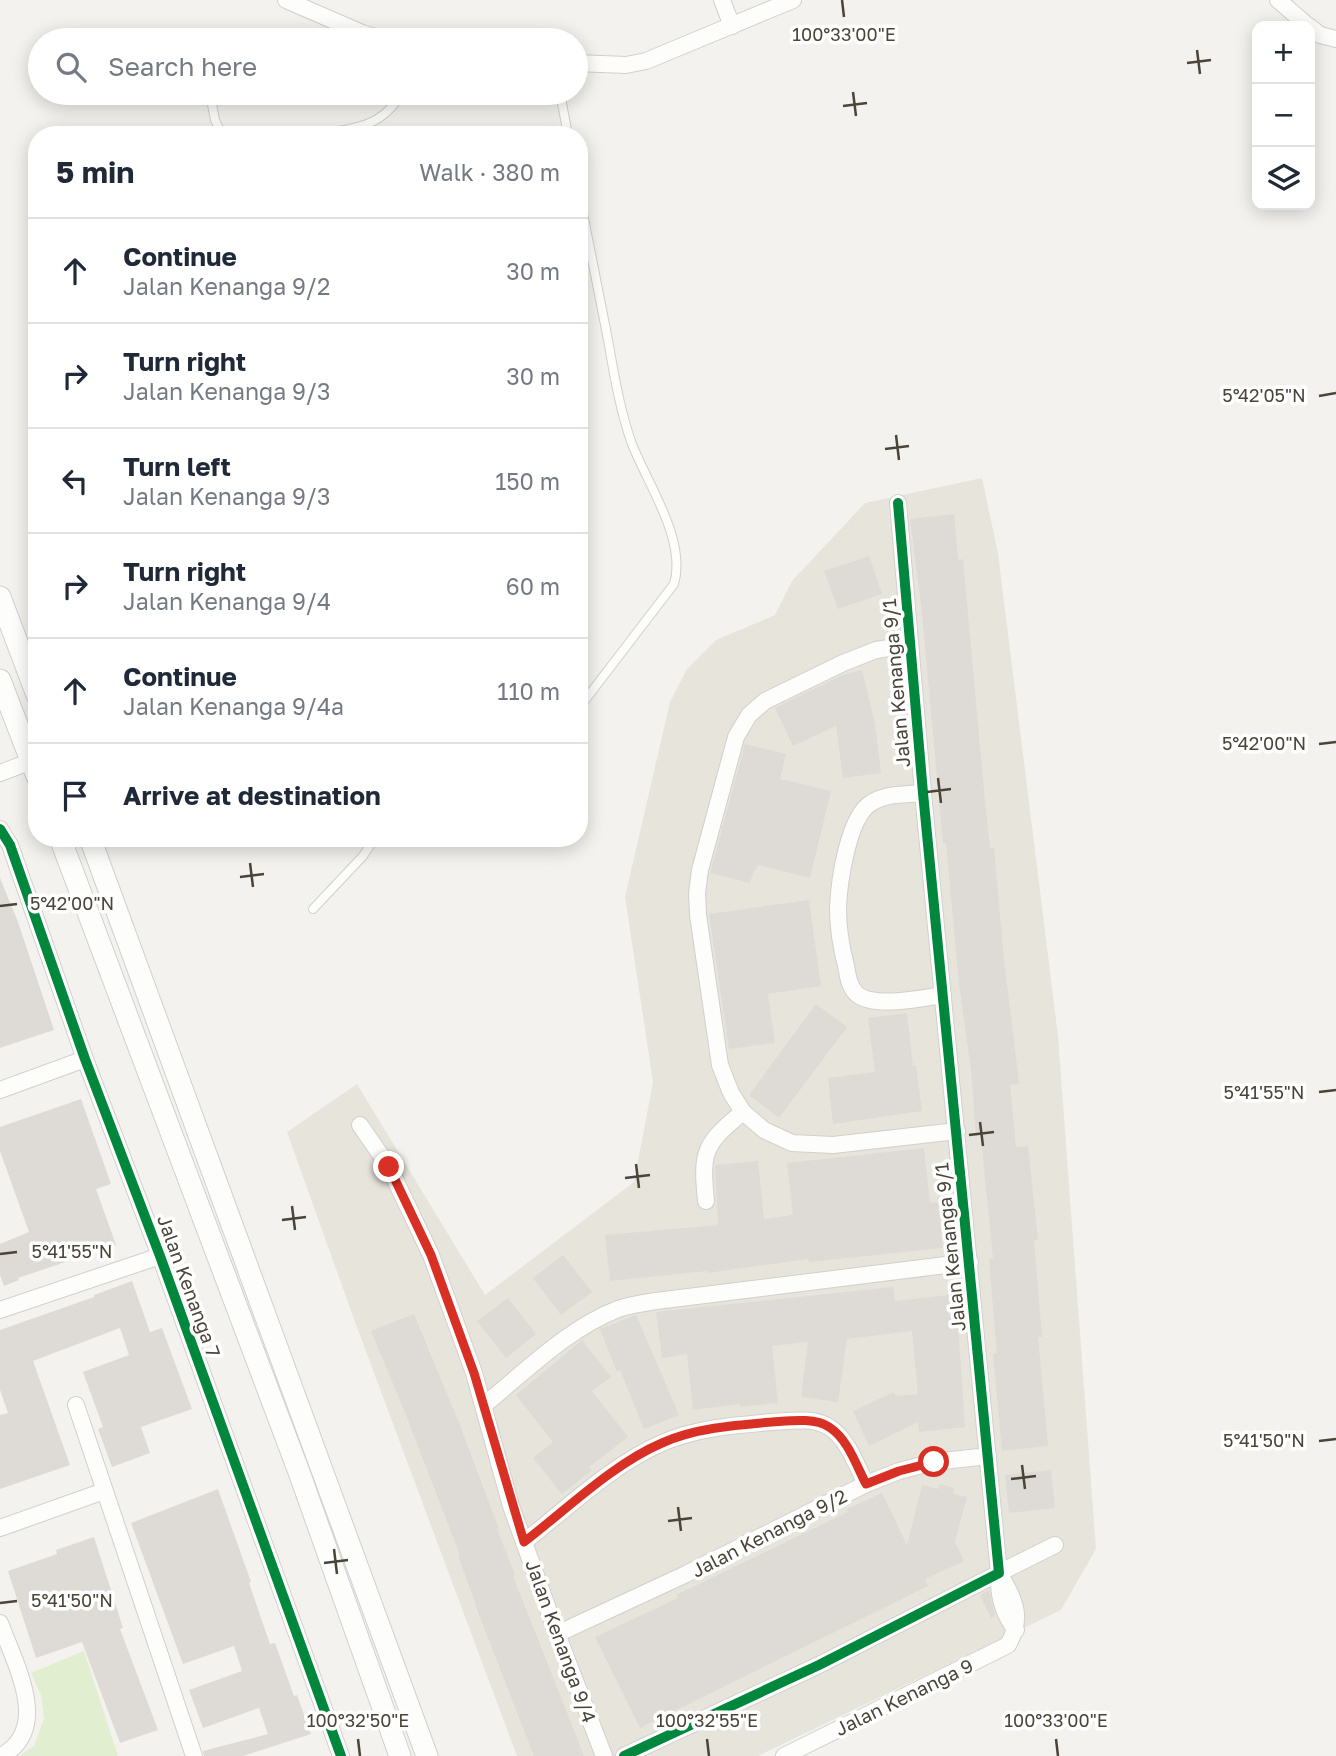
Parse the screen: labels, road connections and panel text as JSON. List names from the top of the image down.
{
  "streets": {
    "street": [
      "Jalan Kenanga 9/1",
      "Jalan Kenanga 7",
      "Jalan Kenanga 9/2",
      "Jalan Kenanga 9/4",
      "Jalan Kenanga 9"
    ]
  },
  "crossings": [
    ["Jalan Kenanga 9/1", "Jalan Kenanga 9/2"],
    ["Jalan Kenanga 9/1", "Jalan Kenanga 9"],
    ["Jalan Kenanga 9/2", "Jalan Kenanga 9/4"]
  ],
  "page": {
    "map_buttons": ["+", "−"],
    "search": "Search here",
    "heading": ["5 min", "Walk · 380 m"],
    "list": [
      ["Continue", "Jalan Kenanga 9/2", "30 m"],
      ["Turn right", "Jalan Kenanga 9/3", "30 m"],
      ["Turn left", "Jalan Kenanga 9/3", "150 m"],
      ["Turn right", "Jalan Kenanga 9/4", "60 m"],
      ["Continue", "Jalan Kenanga 9/4a", "110 m"],
      "Arrive at destination"
    ]
  },
  "coordinates": [
    "100°33'00\"E",
    "5°42'05\"N",
    "5°42'00\"N",
    "5°41'55\"N",
    "5°41'50\"N",
    "100°32'50\"E",
    "100°32'55\"E"
  ]
}
